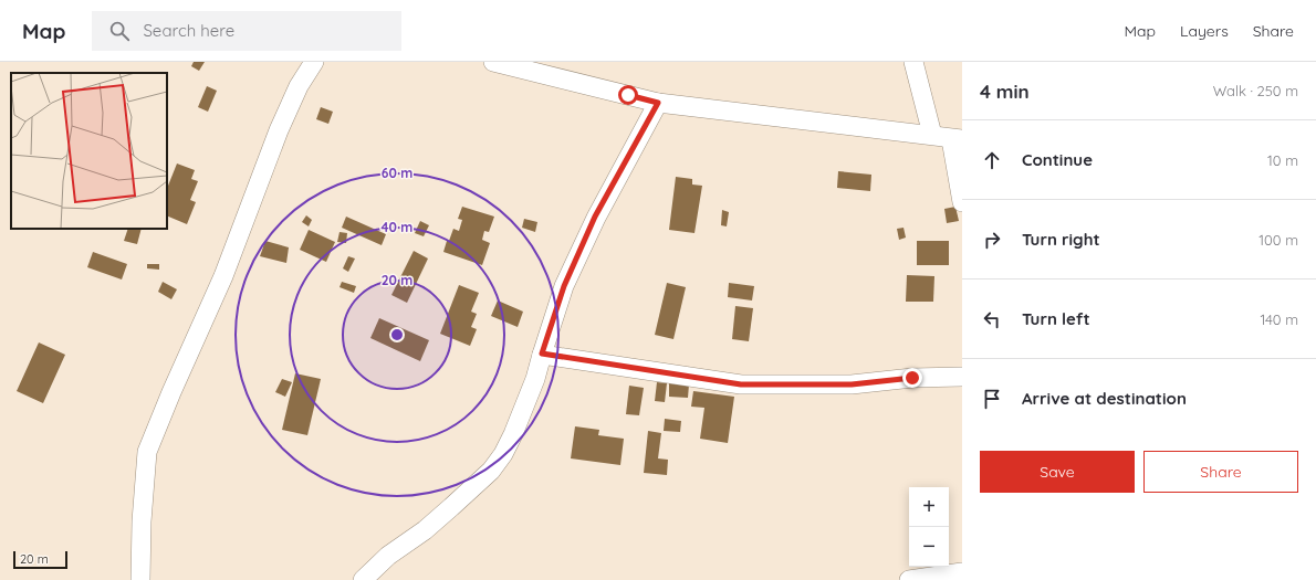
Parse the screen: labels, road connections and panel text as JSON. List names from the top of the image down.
{
  "scale_bar": "20 m",
  "page": {
    "header": "Map",
    "search": "Search here",
    "nav": ["Map", "Layers", "Share"],
    "heading": ["4 min", "Walk · 250 m"],
    "list": [
      ["Continue", "10 m"],
      ["Turn right", "100 m"],
      ["Turn left", "140 m"],
      "Arrive at destination"
    ],
    "buttons": ["Save", "Share"],
    "map_buttons": ["+", "−"],
    "scale": "20 m"
  },
  "rings": ["60 m", "40 m", "20 m"]
}
